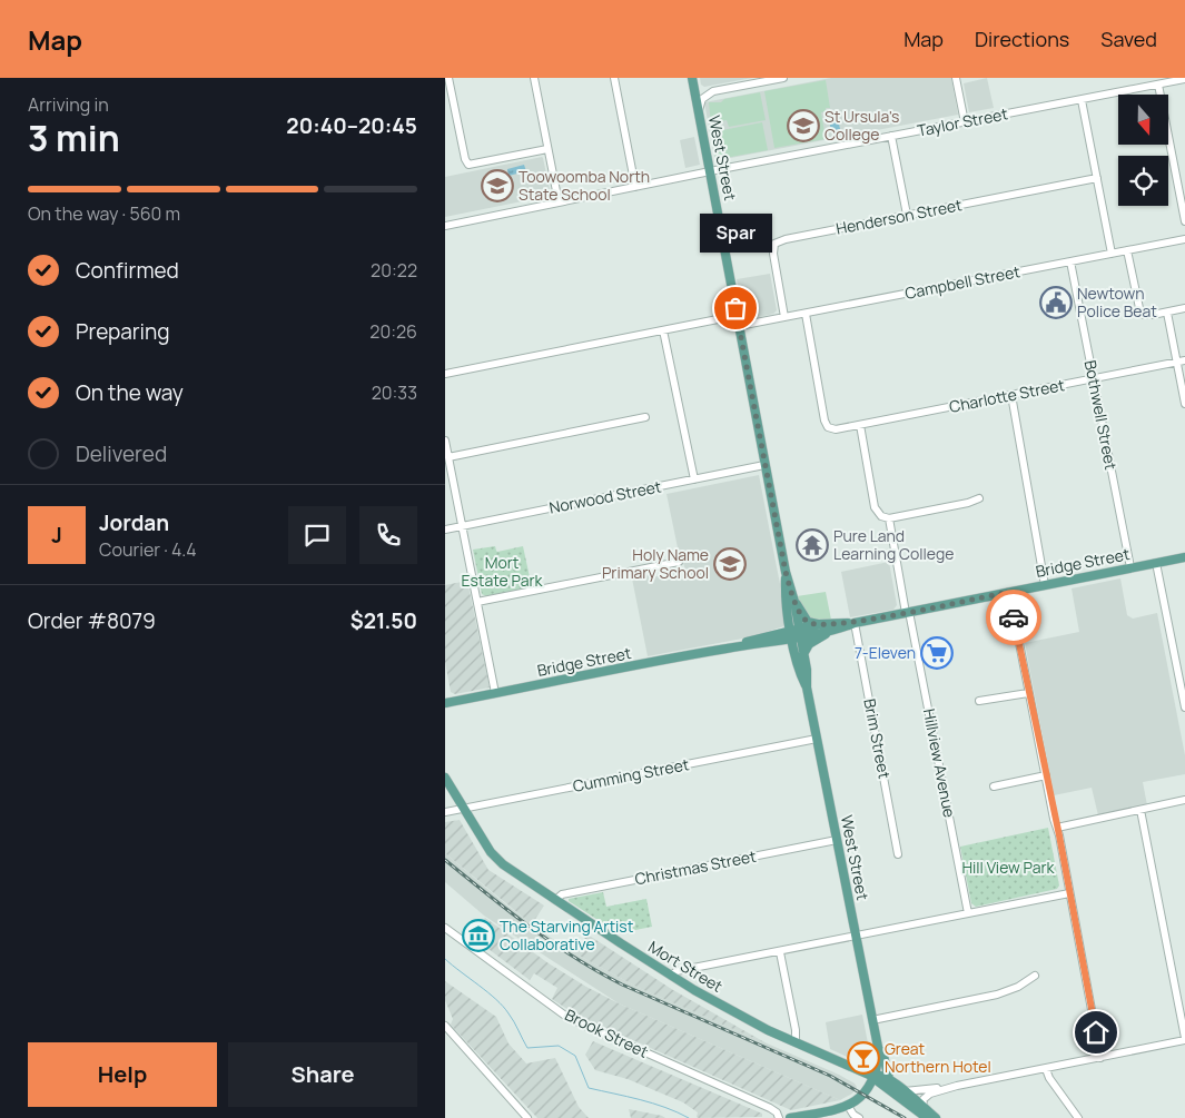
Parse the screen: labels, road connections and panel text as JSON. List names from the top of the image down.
{
  "streets": {
    "main road": ["West Street", "Bridge Street", "Mort Street"],
    "street": [
      "Taylor Street",
      "Henderson Street",
      "Campbell Street",
      "Charlotte Street",
      "Bothwell Street",
      "Norwood Street",
      "Brim Street",
      "Hillview Avenue",
      "Cumming Street",
      "Christmas Street",
      "Brook Street"
    ]
  },
  "crossings": [
    ["Taylor Street", "West Street"],
    ["West Street", "Campbell Street"],
    ["West Street", "Norwood Street"],
    ["West Street", "Bridge Street"],
    ["West Street", "Cumming Street"],
    ["West Street", "Christmas Street"],
    ["West Street", "Mort Street"],
    ["Henderson Street", "Campbell Street"],
    ["Campbell Street", "Charlotte Street"],
    ["Campbell Street", "Bothwell Street"],
    ["Charlotte Street", "Bothwell Street"],
    ["Charlotte Street", "Hillview Avenue"],
    ["Bothwell Street", "Bridge Street"],
    ["Bridge Street", "Brim Street"],
    ["Bridge Street", "Hillview Avenue"],
    ["Cumming Street", "Mort Street"],
    ["Christmas Street", "Mort Street"]
  ],
  "parks": ["Mort Estate Park", "Hill View Park"],
  "places": {
    "school or university": ["St Ursula's College", "Toowoomba North State School", "Holy Name Primary School"],
    "public building": ["Newtown Police Beat"],
    "other": ["Spar"],
    "temple": ["Pure Land Learning College"],
    "supermarket": ["7-Eleven"],
    "museum": ["The Starving Artist Collaborative"],
    "bar": ["Great Northern Hotel"]
  },
  "north": "bottom",
  "page": {
    "header": "Map",
    "nav": ["Map", "Directions", "Saved"],
    "heading": ["3 min", "Arriving in", "20:40–20:45"],
    "panel": [
      "Jordan",
      "Courier · 4.4",
      "Order #8079",
      "$21.50"
    ],
    "bar": "On the way · 560 m",
    "bubble": "Spar",
    "list": [
      ["Confirmed", "20:22"],
      ["Preparing", "20:26"],
      ["On the way", "20:33"],
      "Delivered"
    ],
    "round": "J",
    "buttons": ["Help", "Share"]
  }
}
